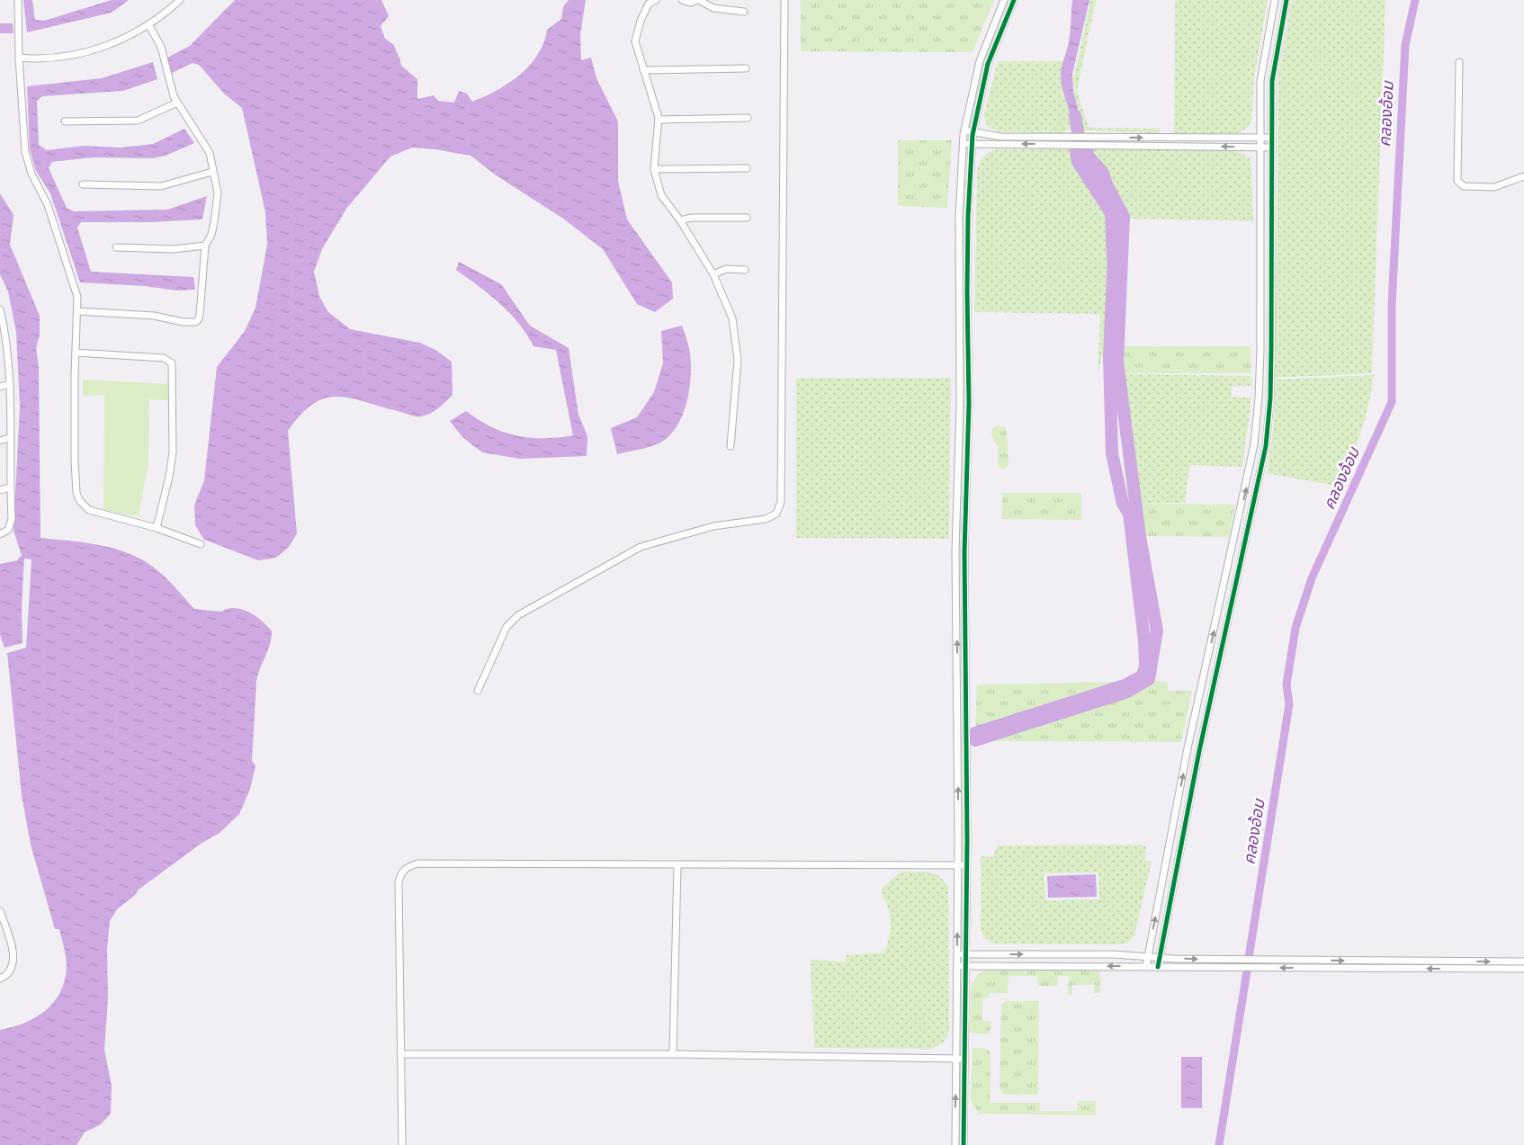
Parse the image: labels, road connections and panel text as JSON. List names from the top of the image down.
{
  "water": ["คลองอ้อม"]
}
